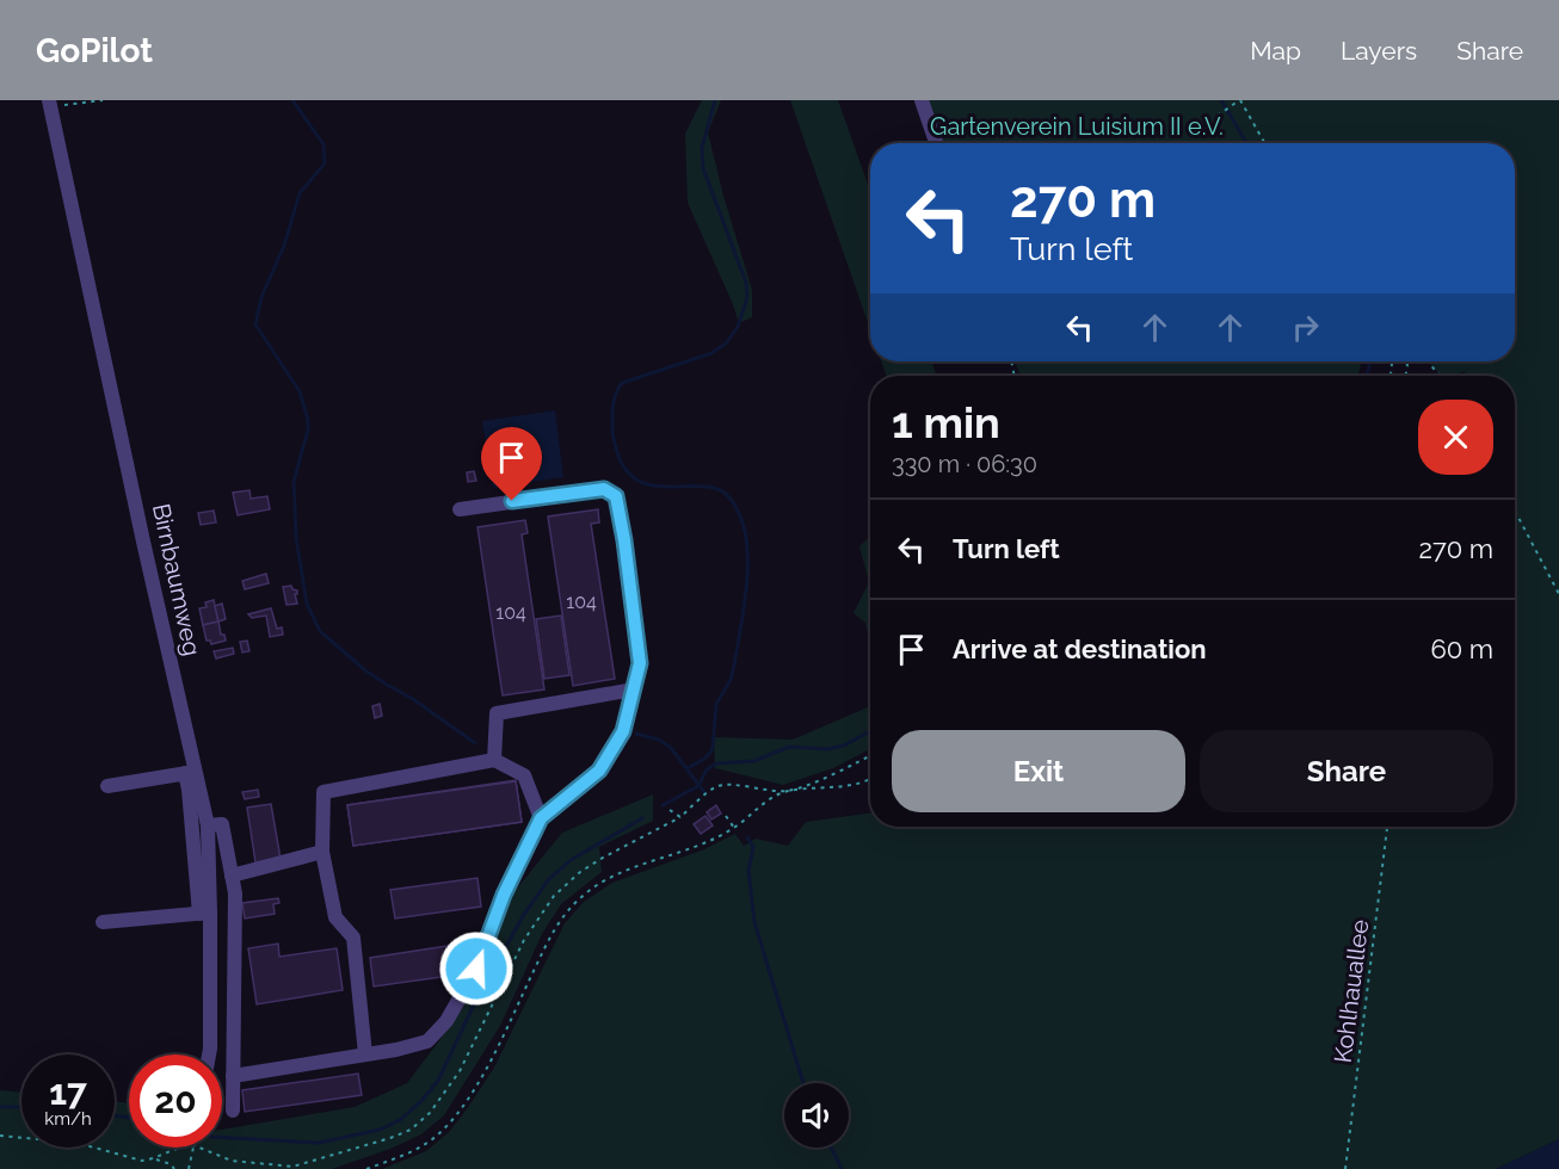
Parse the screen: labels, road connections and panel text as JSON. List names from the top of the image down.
{
  "streets": {
    "street": ["Birnbaumweg"],
    "path": ["Kohlhauallee"]
  },
  "parks": ["Gartenverein Luisium II e.V."],
  "house_numbers": ["104", "104"],
  "page": {
    "header": "GoPilot",
    "nav": ["Map", "Layers", "Share"],
    "turn": ["270 m", "Turn left"],
    "heading": ["1 min", "330 m · 06:30"],
    "list": [
      {
        "name": "Turn left",
        "value": "270 m"
      },
      {
        "name": "Arrive at destination",
        "value": "60 m"
      }
    ],
    "buttons": ["Exit", "Share"],
    "speed": "17 km/h",
    "limit": "20"
  }
}
